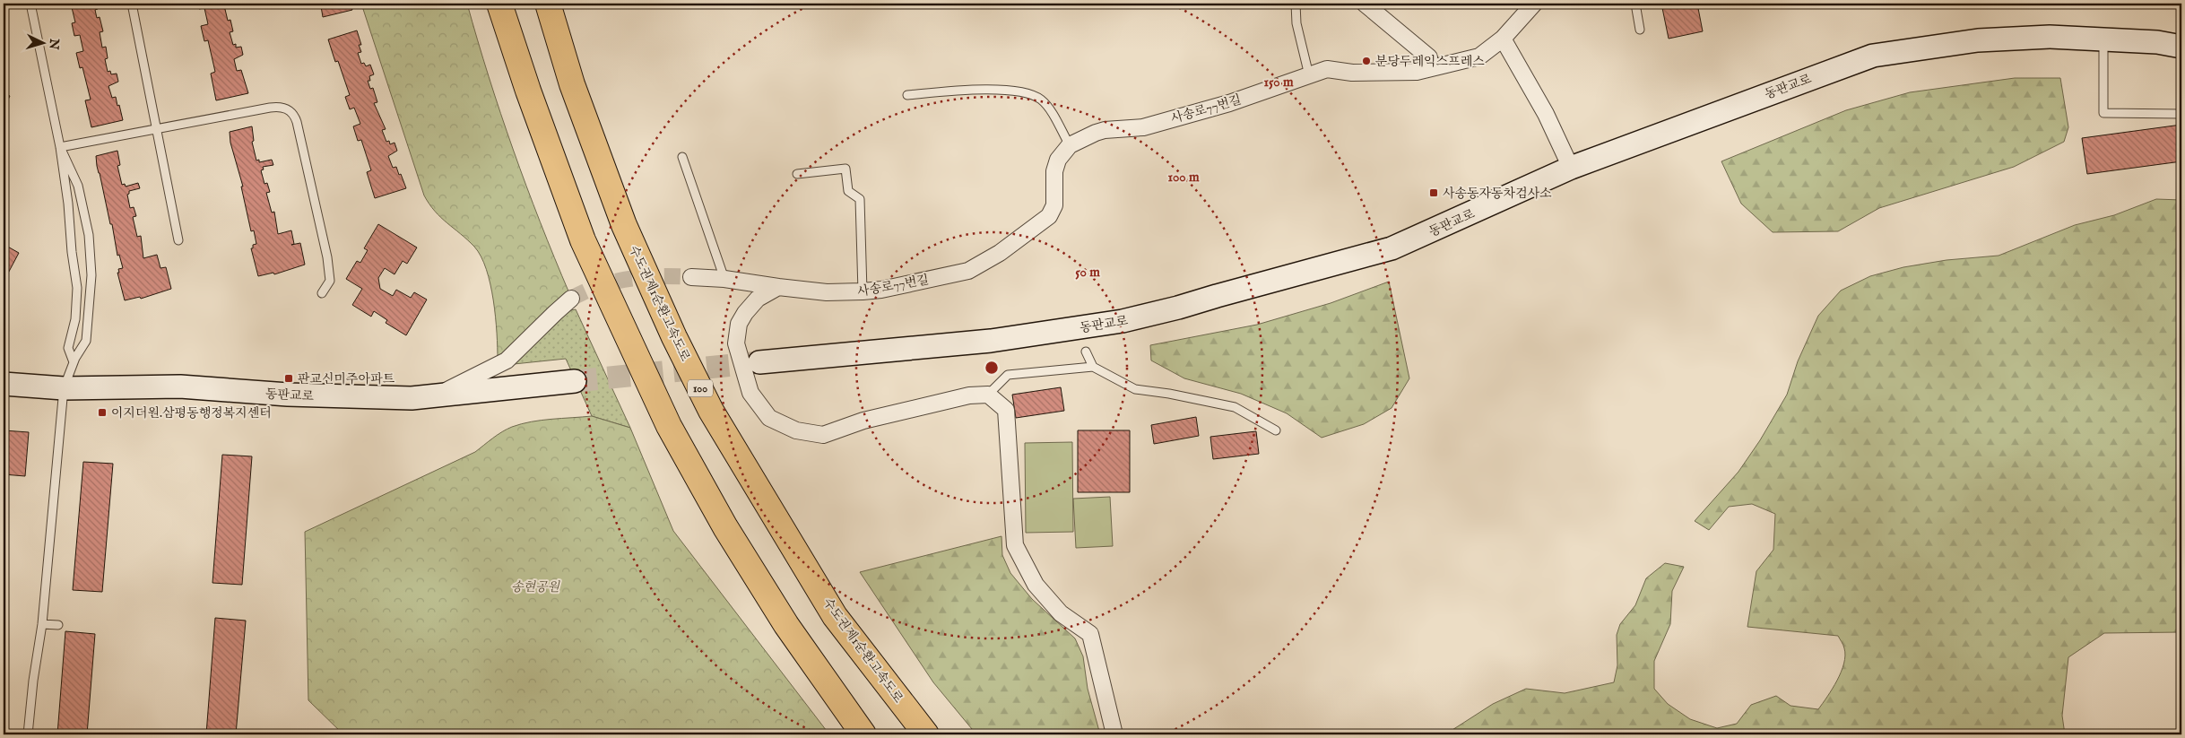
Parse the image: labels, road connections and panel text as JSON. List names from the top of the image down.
{
  "streets": {
    "highway": ["수도권제1순환고속도로", "100"],
    "main road": ["동판교로"],
    "street": ["사송로77번길"]
  },
  "parks": ["송현공원"],
  "places": {
    "other": ["분당두레익스프레스"],
    "transit": ["사송동자동차검사소", "판교신미주아파트", "이지더원.삼평동행정복지센터"]
  },
  "north": "right",
  "rings": ["150 m", "100 m", "50 m"]
}
